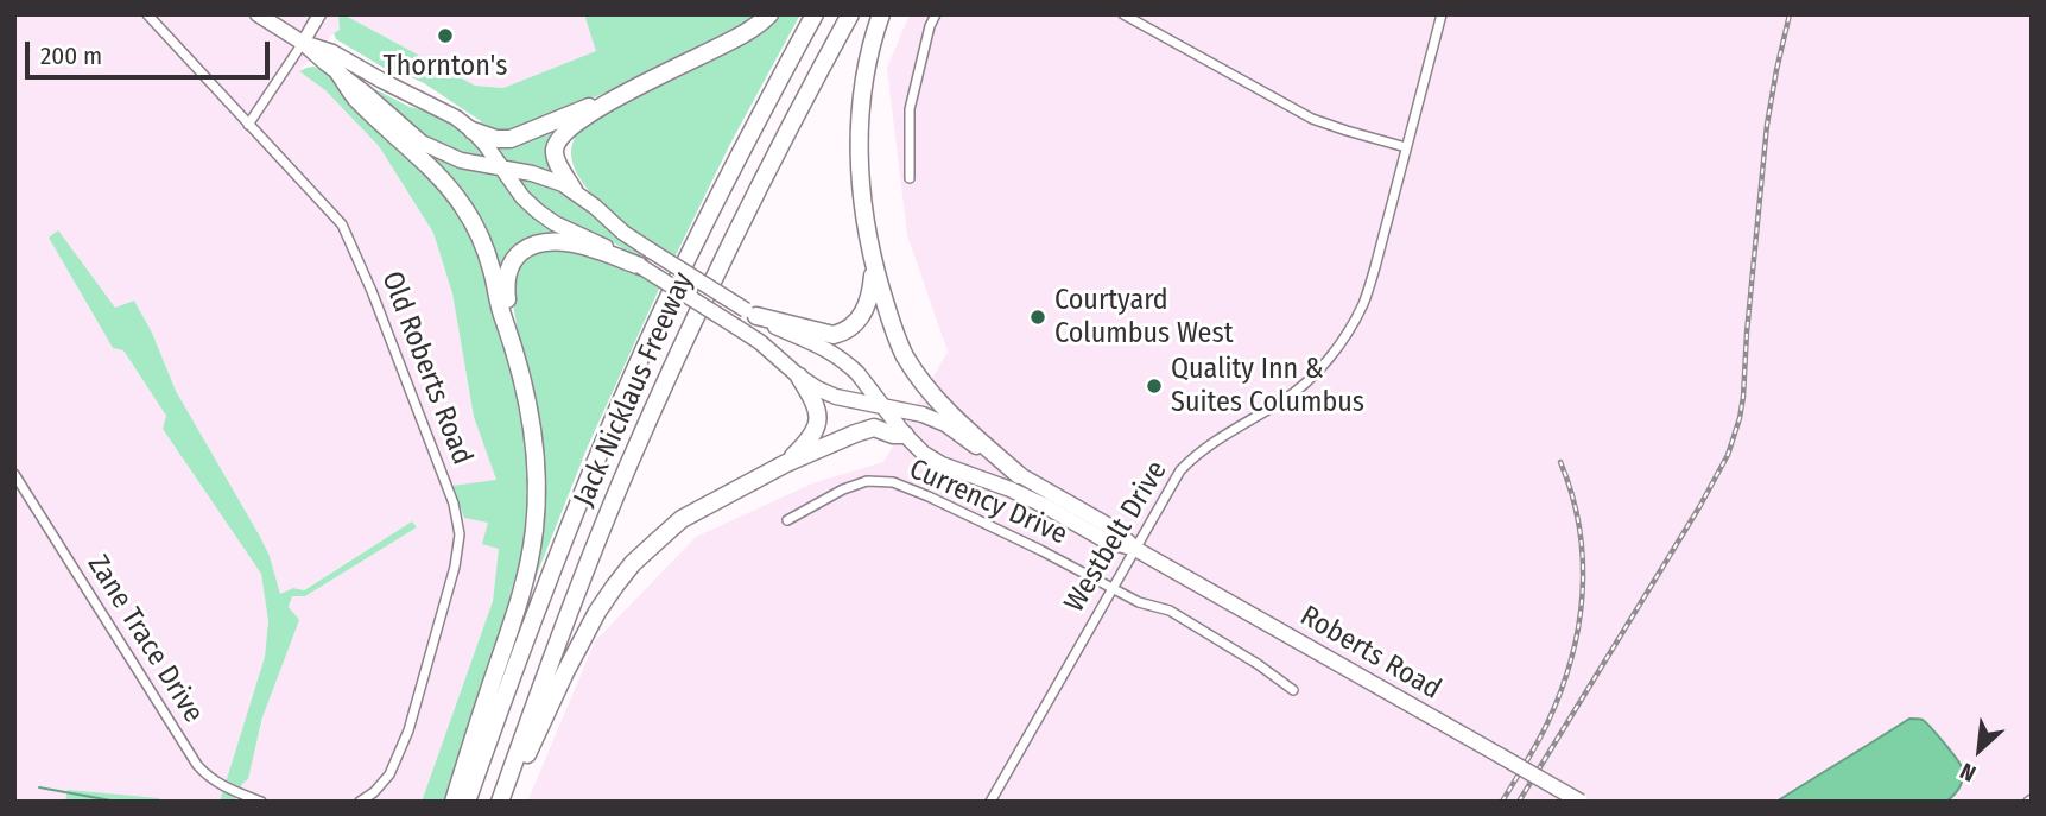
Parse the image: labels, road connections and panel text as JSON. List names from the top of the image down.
{
  "streets": {
    "highway": ["Jack Nicklaus Freeway"],
    "main road": ["Roberts Road"],
    "street": [
      "Old Roberts Road",
      "Currency Drive",
      "Westbelt Drive",
      "Zane Trace Drive"
    ]
  },
  "crossings": [
    ["Currency Drive", "Westbelt Drive"],
    ["Westbelt Drive", "Roberts Road"]
  ],
  "places": ["Thornton's", "Courtyard Columbus West", "Quality Inn & Suites Columbus"],
  "scale_bar": "200 m",
  "north": "bottom left"
}
